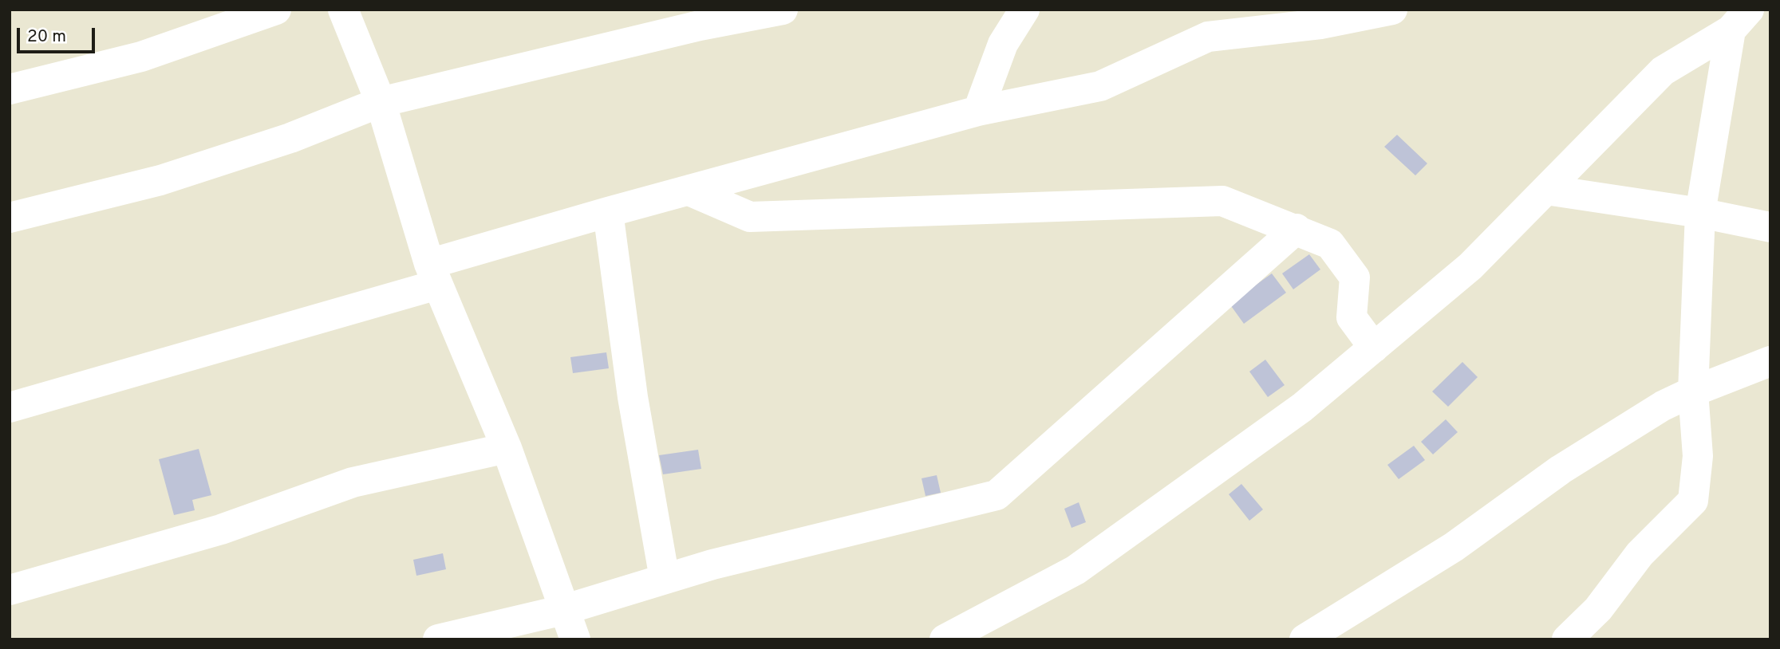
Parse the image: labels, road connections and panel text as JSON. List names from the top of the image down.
{
  "scale_bar": "20 m"
}
